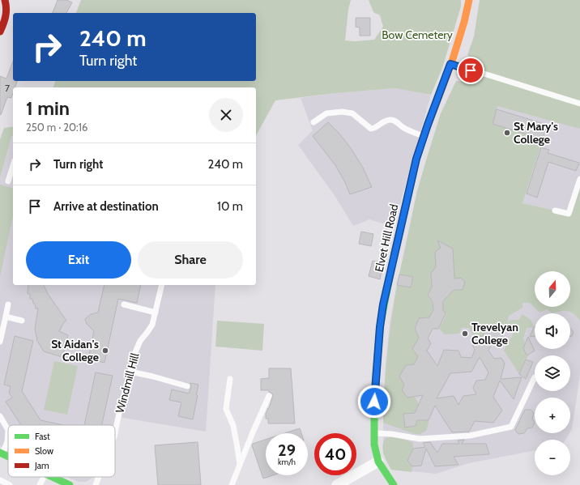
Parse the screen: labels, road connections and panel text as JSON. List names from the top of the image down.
{
  "streets": {
    "street": ["Elvet Hill Road"],
    "lane": ["Windmill Hill"]
  },
  "parks": ["Bow Cemetery"],
  "places": ["St Mary's College", "Trevelyan College", "St Aidan's College"],
  "house_numbers": ["7"],
  "legend": ["Fast", "Slow", "Jam"],
  "north": "top",
  "page": {
    "turn": ["240 m", "Turn right"],
    "heading": ["1 min", "250 m · 20:16"],
    "list": [
      {
        "name": "Turn right",
        "value": "240 m"
      },
      {
        "name": "Arrive at destination",
        "value": "10 m"
      }
    ],
    "buttons": ["Exit", "Share"],
    "map_buttons": ["+", "−"],
    "speed": "29 km/h",
    "limit": "40"
  }
}
